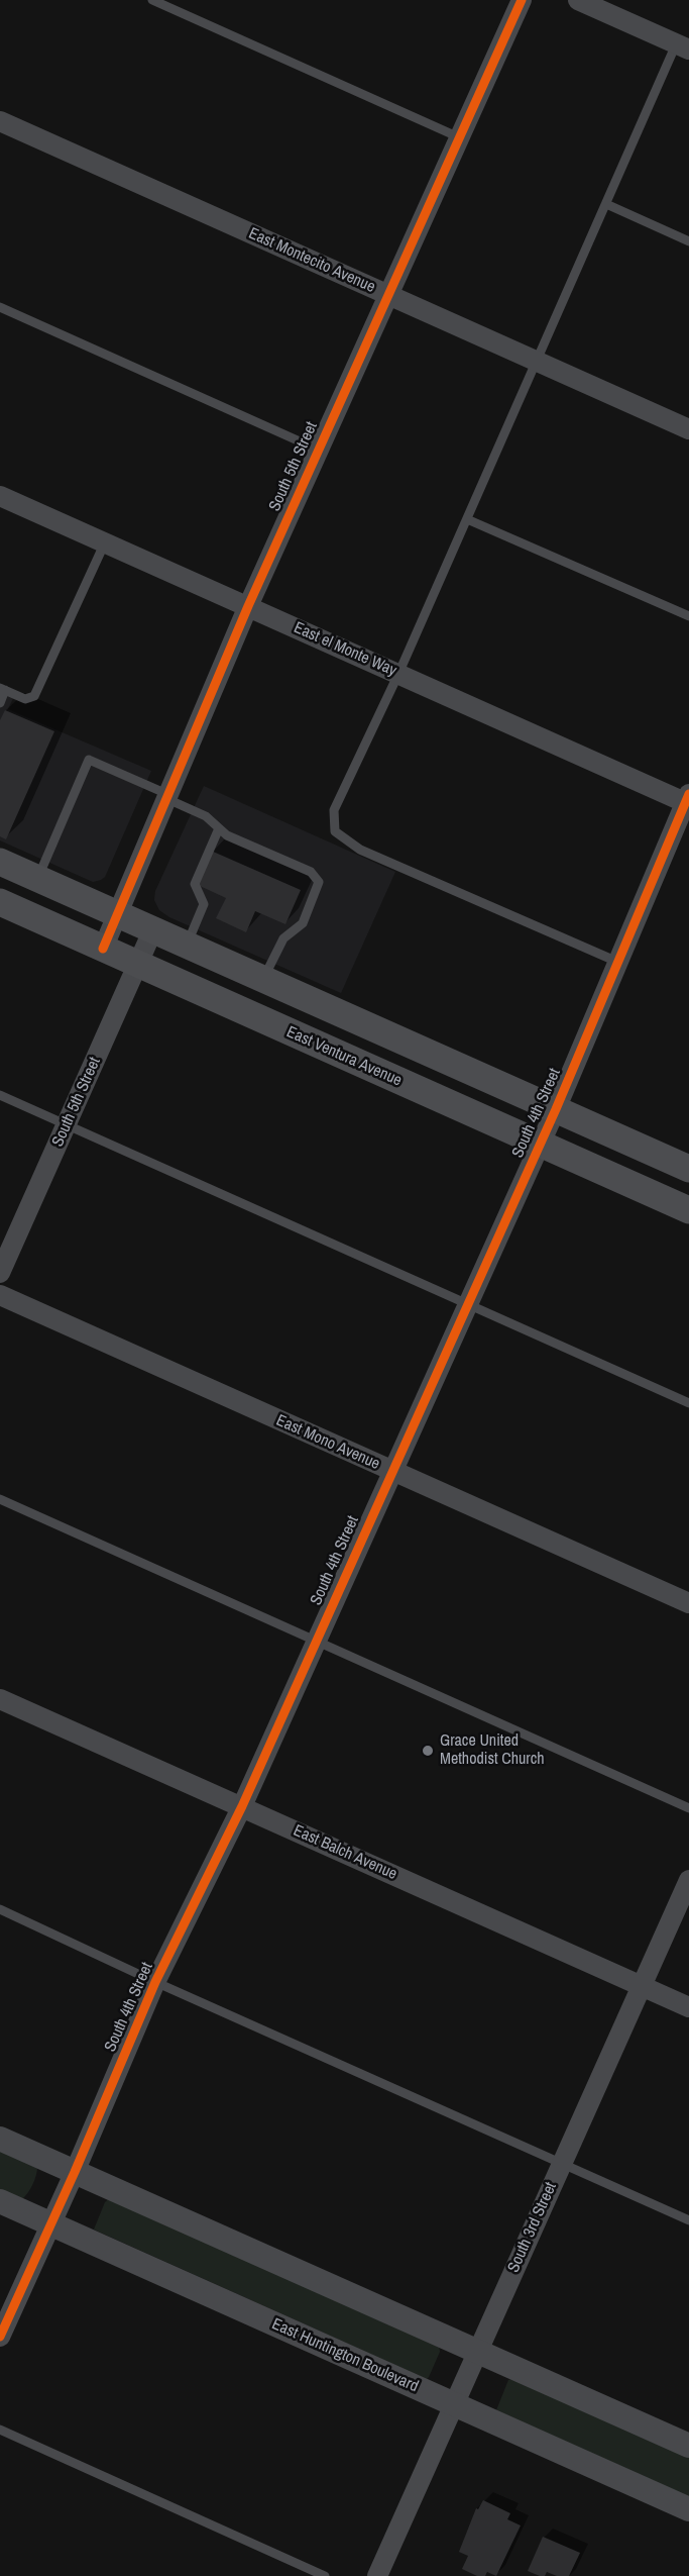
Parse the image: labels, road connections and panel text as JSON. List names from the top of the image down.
{
  "streets": {
    "main road": ["East Ventura Avenue"],
    "street": [
      "East Montecito Avenue",
      "South 5th Street",
      "East el Monte Way",
      "South 4th Street",
      "East Mono Avenue",
      "East Balch Avenue",
      "South 3rd Street",
      "East Huntington Boulevard"
    ]
  },
  "crossings": [
    ["East Montecito Avenue", "South 5th Street"],
    ["South 5th Street", "East el Monte Way"],
    ["South 5th Street", "East Ventura Avenue"],
    ["East el Monte Way", "South 4th Street"],
    ["East Ventura Avenue", "South 4th Street"],
    ["South 4th Street", "East Mono Avenue"],
    ["South 4th Street", "East Balch Avenue"],
    ["South 4th Street", "East Huntington Boulevard"],
    ["East Balch Avenue", "South 3rd Street"],
    ["South 3rd Street", "East Huntington Boulevard"]
  ],
  "places": ["Grace United Methodist Church"]
}
